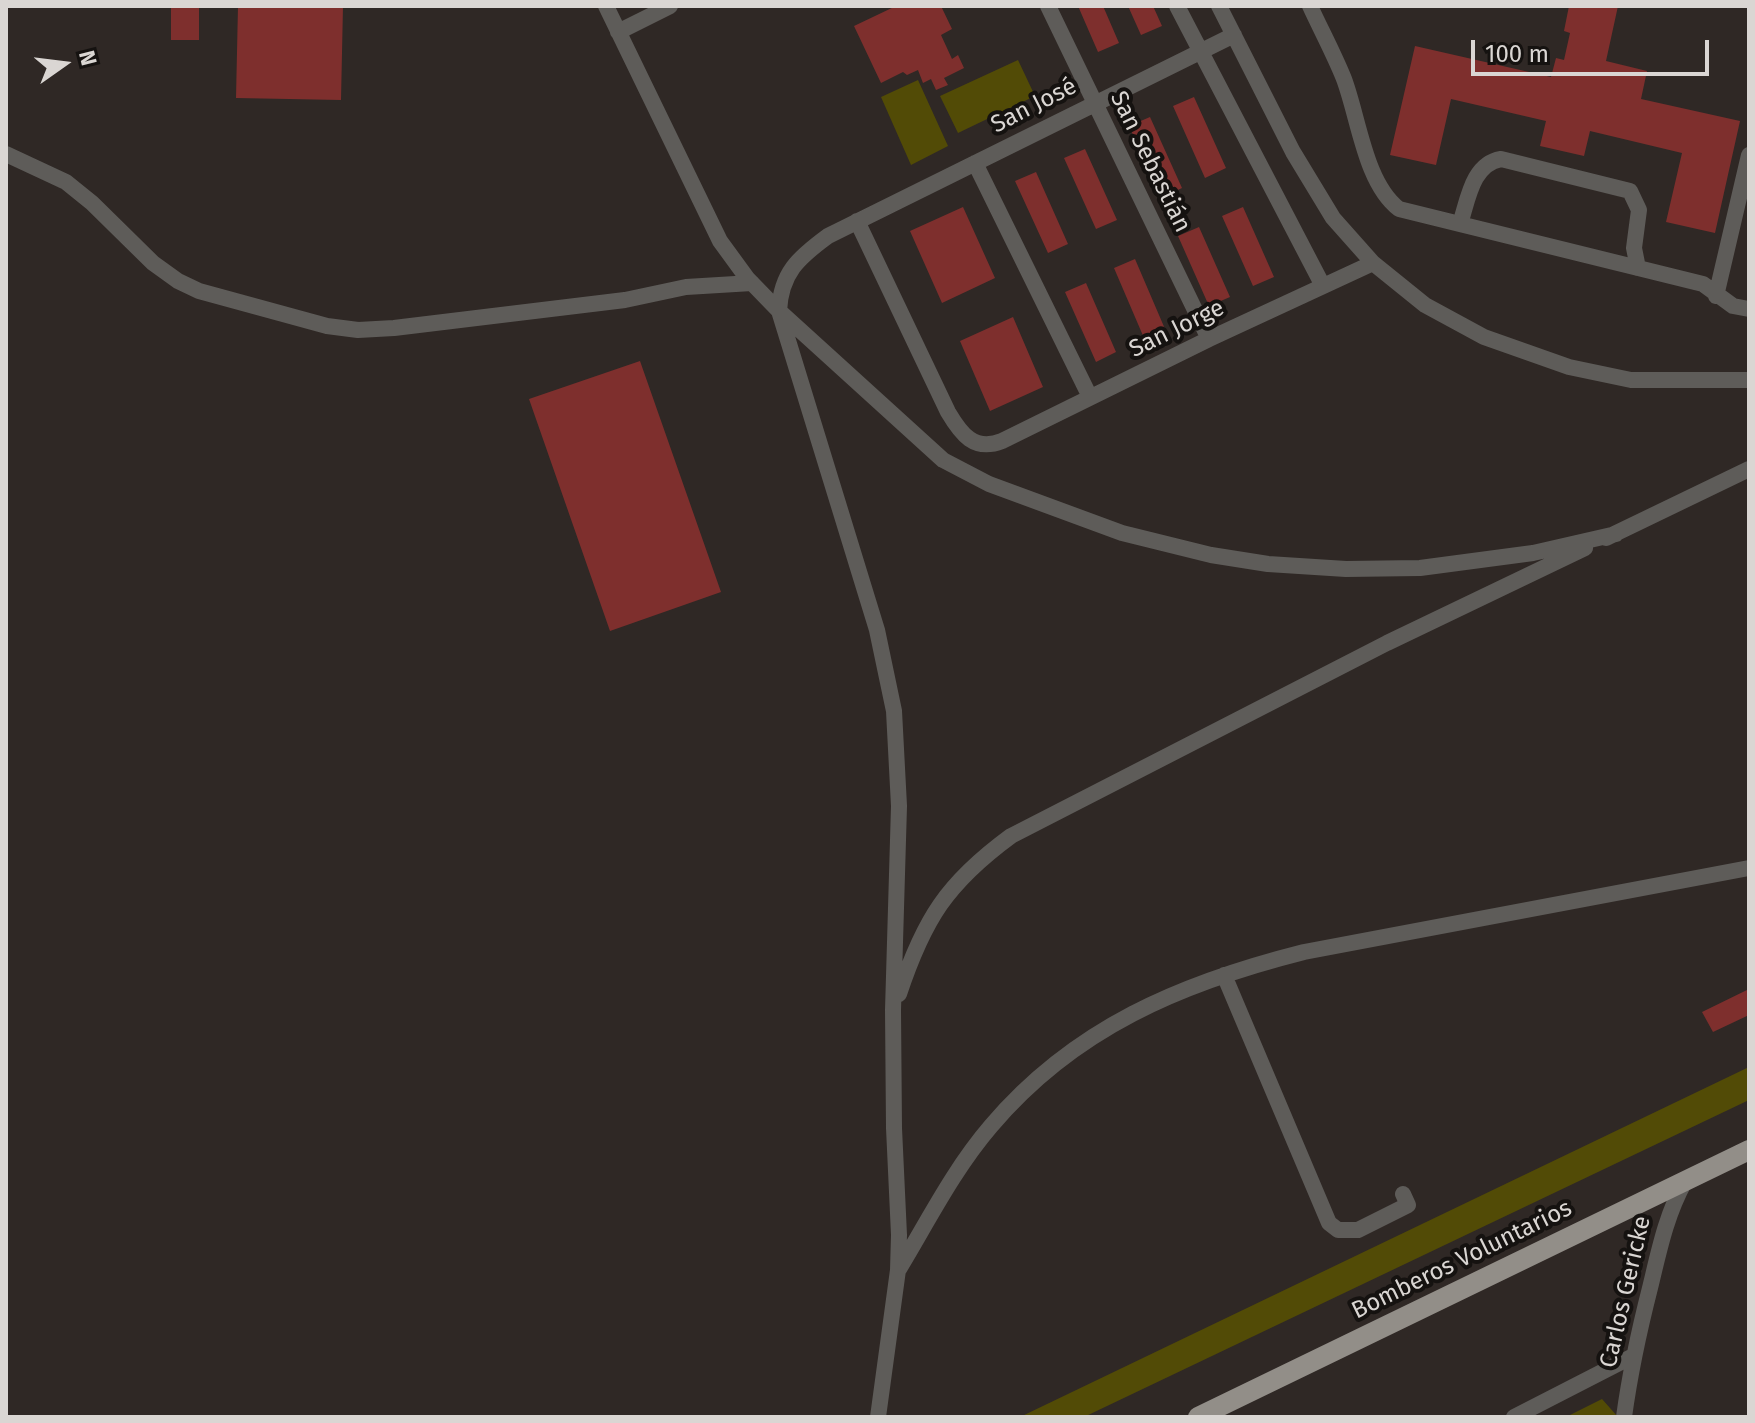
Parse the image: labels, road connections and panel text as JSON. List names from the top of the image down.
{
  "streets": {
    "main road": ["Bomberos Voluntarios"],
    "street": [
      "San José",
      "San Sebastián",
      "San Jorge",
      "Carlos Gericke"
    ]
  },
  "crossings": [
    ["San José", "San Sebastián"],
    ["San José", "San Jorge"],
    ["San Sebastián", "San Jorge"],
    ["Bomberos Voluntarios", "Carlos Gericke"]
  ],
  "scale_bar": "100 m",
  "north": "right"
}
